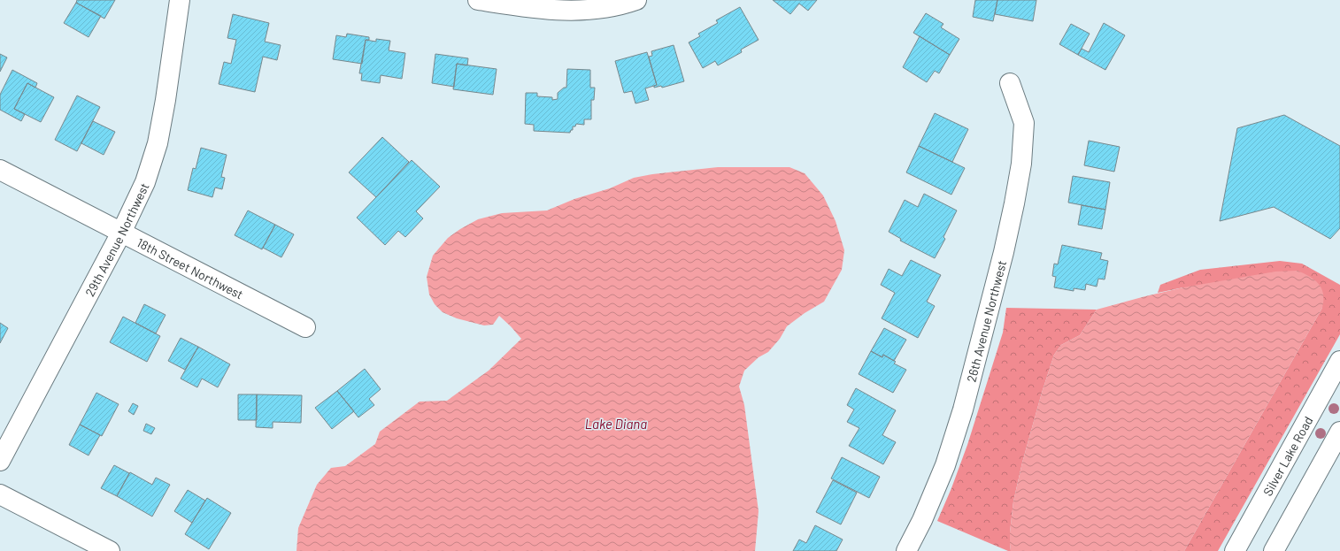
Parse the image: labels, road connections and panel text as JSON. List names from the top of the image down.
{
  "streets": {
    "street": [
      "29th Avenue Northwest",
      "18th Street Northwest",
      "26th Avenue Northwest",
      "Silver Lake Road"
    ]
  },
  "crossings": [
    ["29th Avenue Northwest", "18th Street Northwest"]
  ],
  "water": ["Lake Diana"]
}
